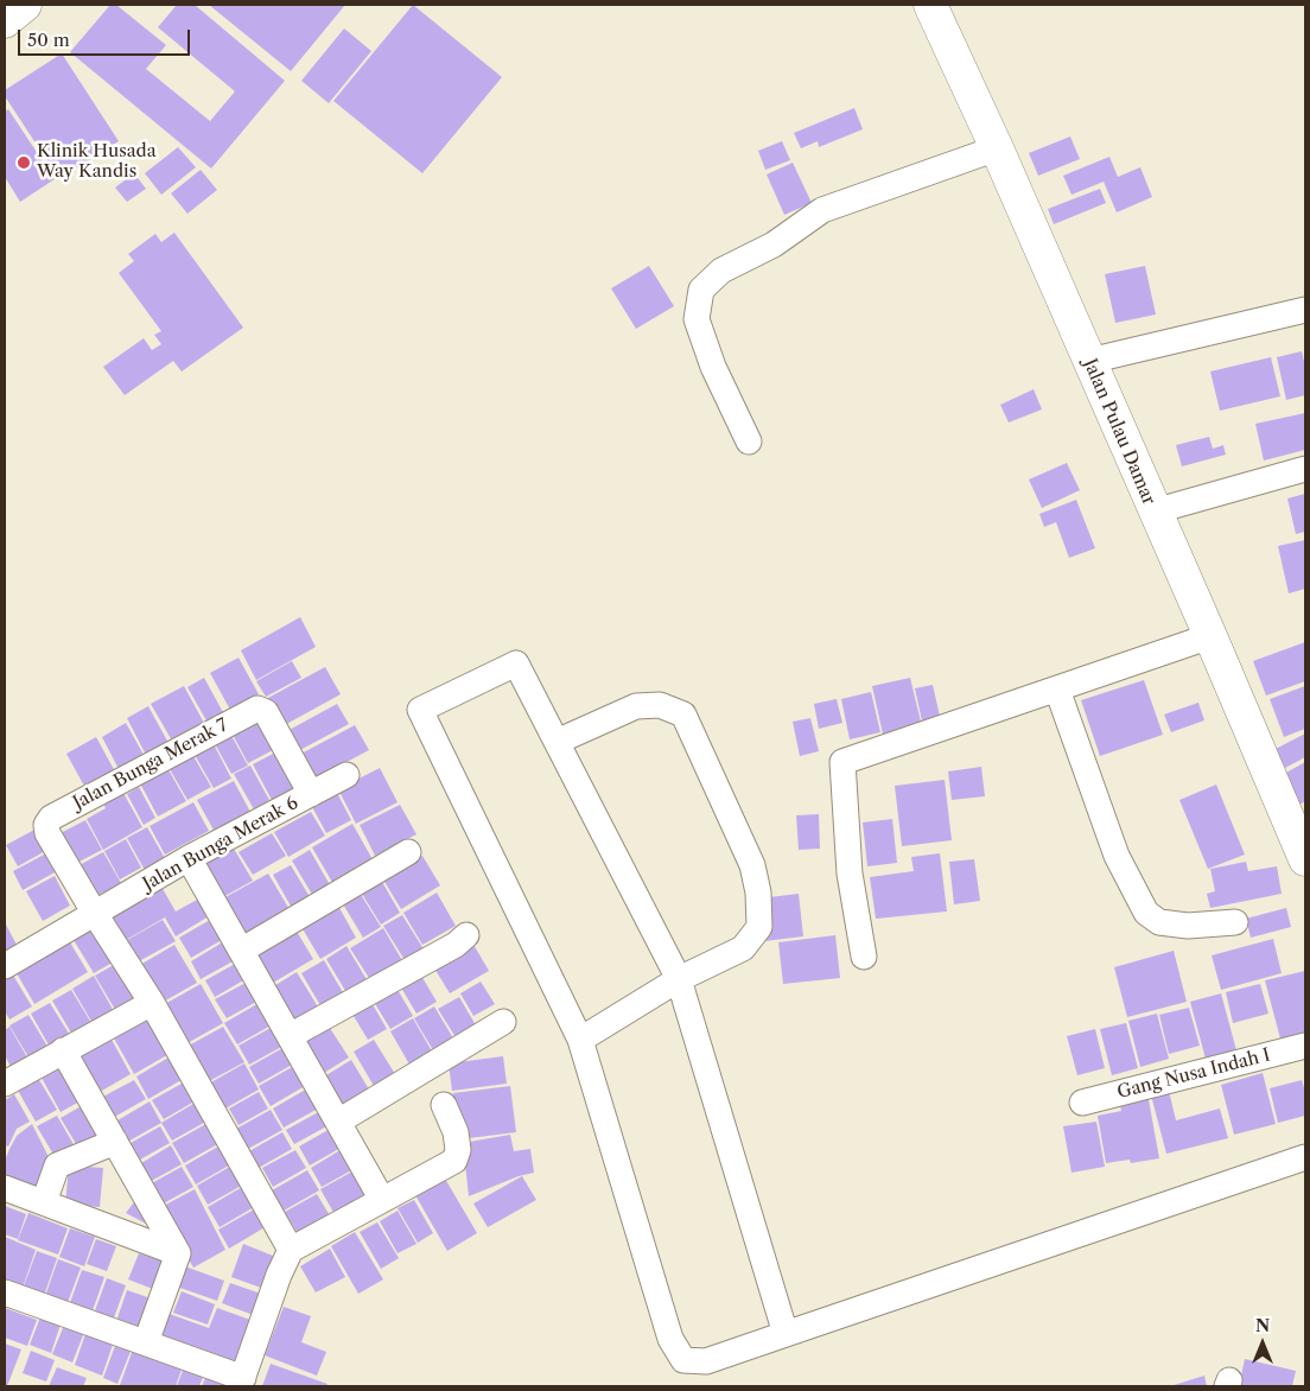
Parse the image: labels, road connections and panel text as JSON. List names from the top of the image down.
{
  "streets": {
    "street": [
      "Jalan Pulau Damar",
      "Jalan Bunga Merak 7",
      "Jalan Bunga Merak 6",
      "Gang Nusa Indah I"
    ]
  },
  "crossings": [
    ["Jalan Bunga Merak 7", "Jalan Bunga Merak 6"]
  ],
  "places": ["Klinik Husada Way Kandis"],
  "scale_bar": "50 m",
  "north": "top"
}
